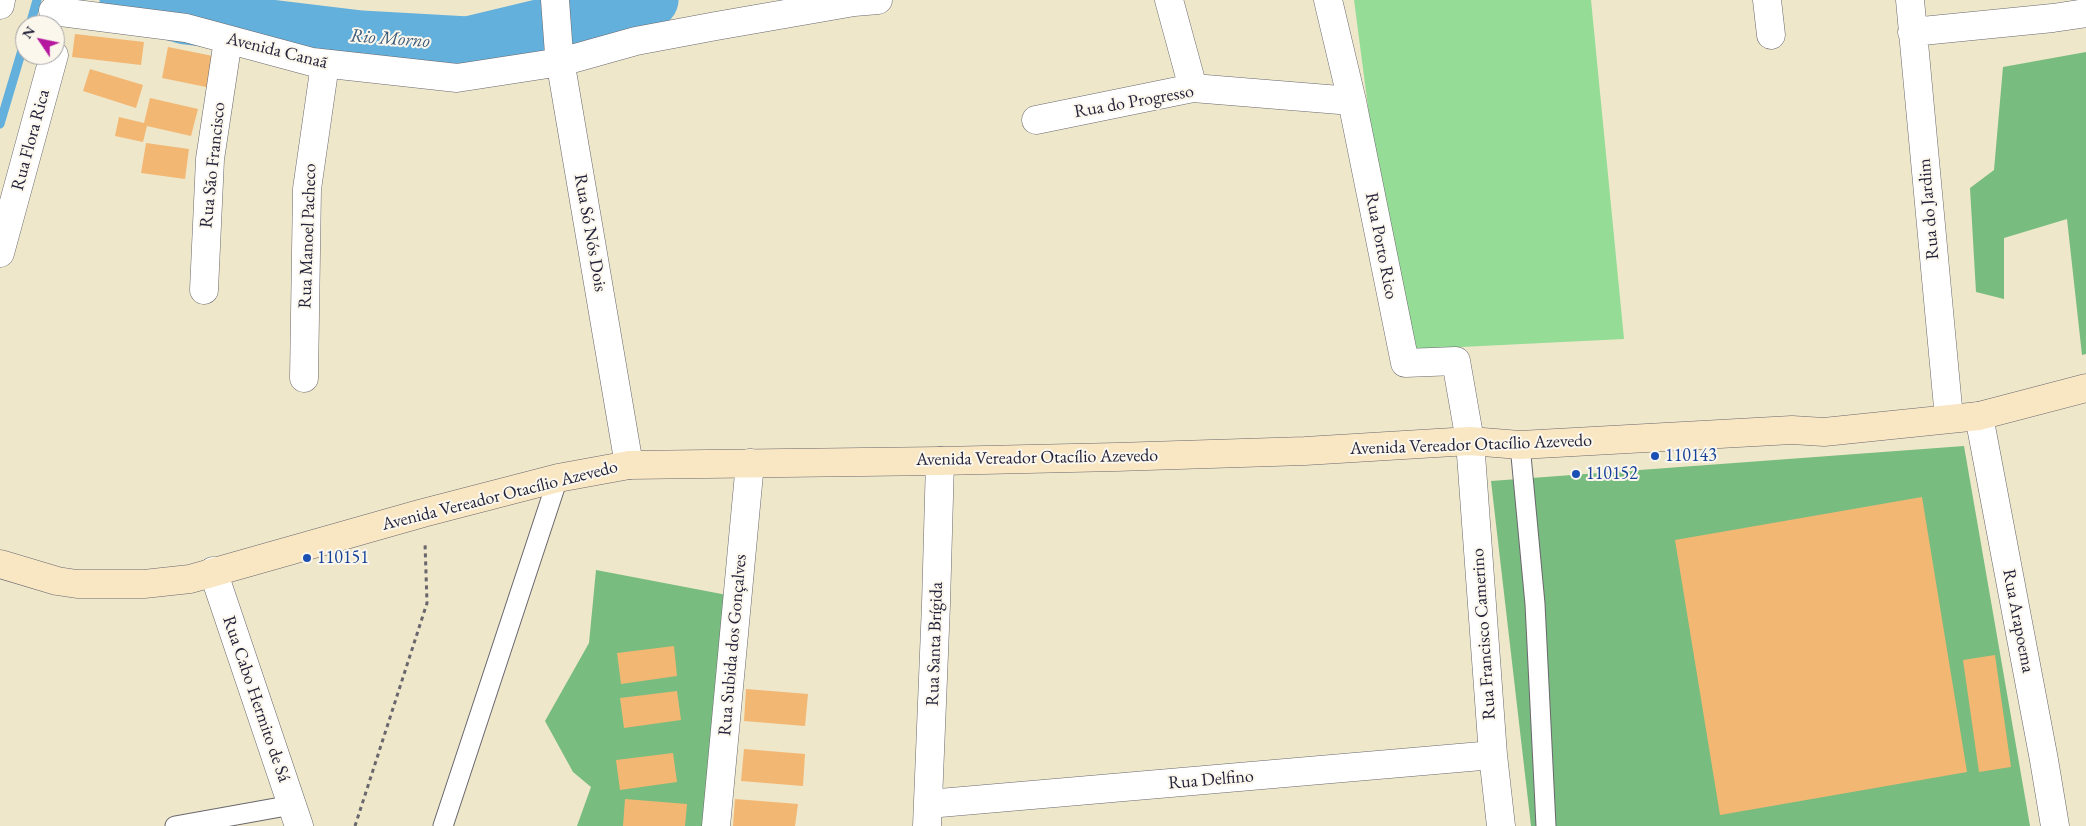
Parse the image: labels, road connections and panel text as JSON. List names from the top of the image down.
{
  "streets": {
    "main road": ["Avenida Vereador Otacílio Azevedo"],
    "street": [
      "Avenida Canaã",
      "Rua do Progresso",
      "Rua Flora Rica",
      "Rua São Francisco",
      "Rua do Jardim",
      "Rua Só Nós Dois",
      "Rua Manoel Pacheco",
      "Rua Porto Rico",
      "Rua Arapoema",
      "Rua Francisco Camerino",
      "Rua Santa Brígida",
      "Rua Subida dos Gonçalves",
      "Rua Cabo Hermito de Sá",
      "Rua Delfino"
    ]
  },
  "crossings": [
    ["Avenida Canaã", "Rua São Francisco"],
    ["Avenida Canaã", "Rua Só Nós Dois"],
    ["Avenida Canaã", "Rua Manoel Pacheco"],
    ["Rua do Progresso", "Rua Porto Rico"],
    ["Rua do Jardim", "Avenida Vereador Otacílio Azevedo"],
    ["Rua Só Nós Dois", "Avenida Vereador Otacílio Azevedo"],
    ["Rua Porto Rico", "Avenida Vereador Otacílio Azevedo"],
    ["Rua Porto Rico", "Rua Francisco Camerino"],
    ["Avenida Vereador Otacílio Azevedo", "Rua Arapoema"],
    ["Avenida Vereador Otacílio Azevedo", "Rua Francisco Camerino"],
    ["Avenida Vereador Otacílio Azevedo", "Rua Santa Brígida"],
    ["Avenida Vereador Otacílio Azevedo", "Rua Subida dos Gonçalves"],
    ["Avenida Vereador Otacílio Azevedo", "Rua Cabo Hermito de Sá"],
    ["Rua Francisco Camerino", "Rua Delfino"],
    ["Rua Santa Brígida", "Rua Delfino"]
  ],
  "water": ["Rio Morno"],
  "places": ["110143", "110152", "110151"],
  "north": "top left"
}
